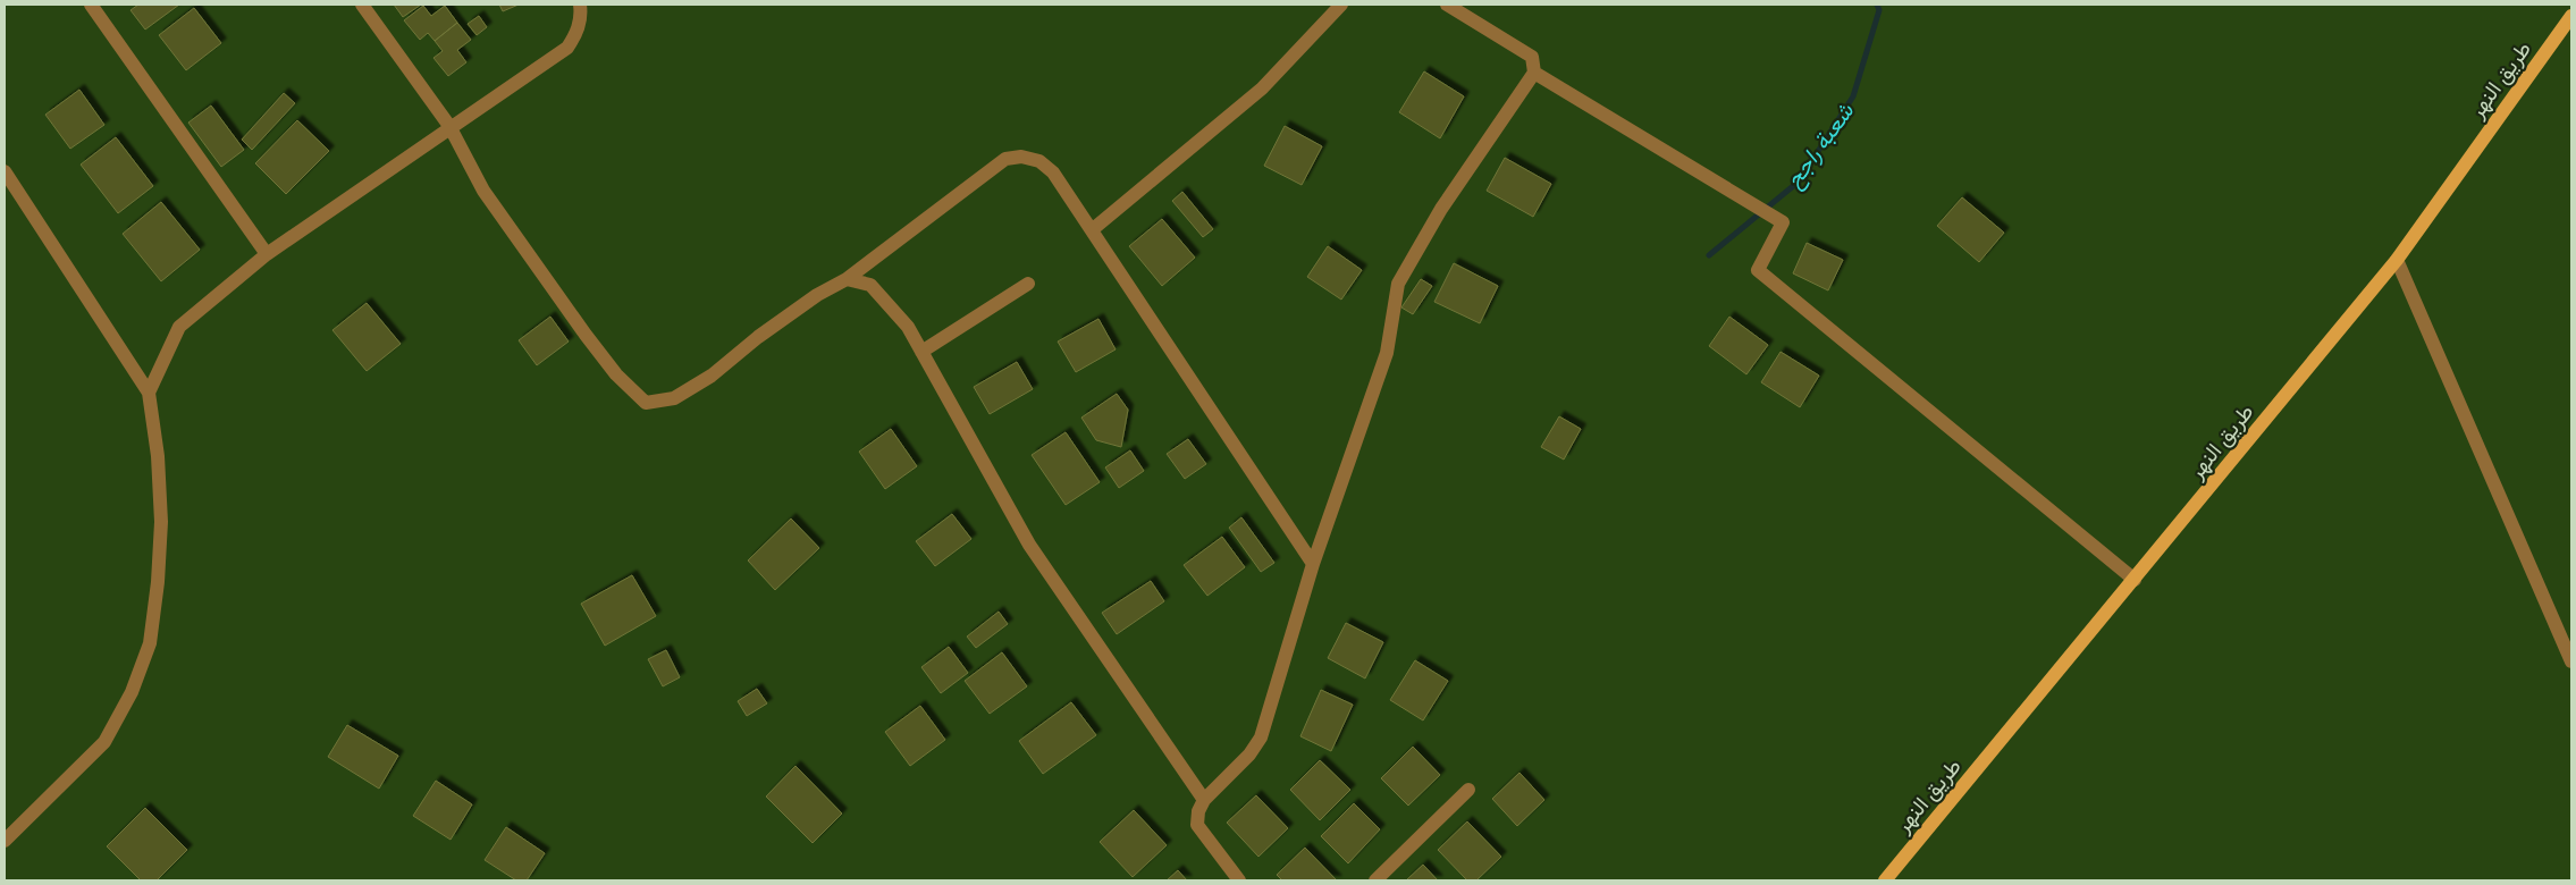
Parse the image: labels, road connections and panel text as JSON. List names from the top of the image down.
{
  "streets": {
    "main road": ["طريق النهر"]
  },
  "water": ["شعبة راجح"]
}
